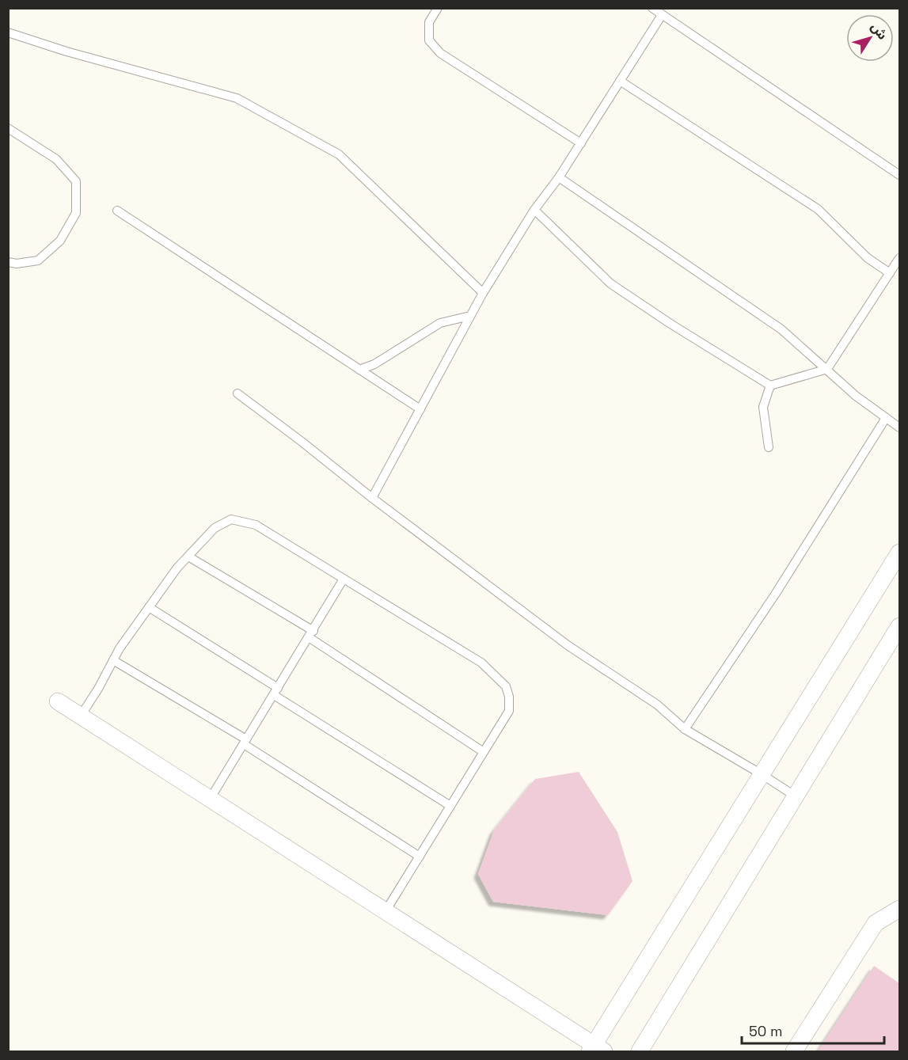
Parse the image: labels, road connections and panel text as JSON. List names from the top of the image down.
{
  "scale_bar": "50 m",
  "north": "top right"
}
